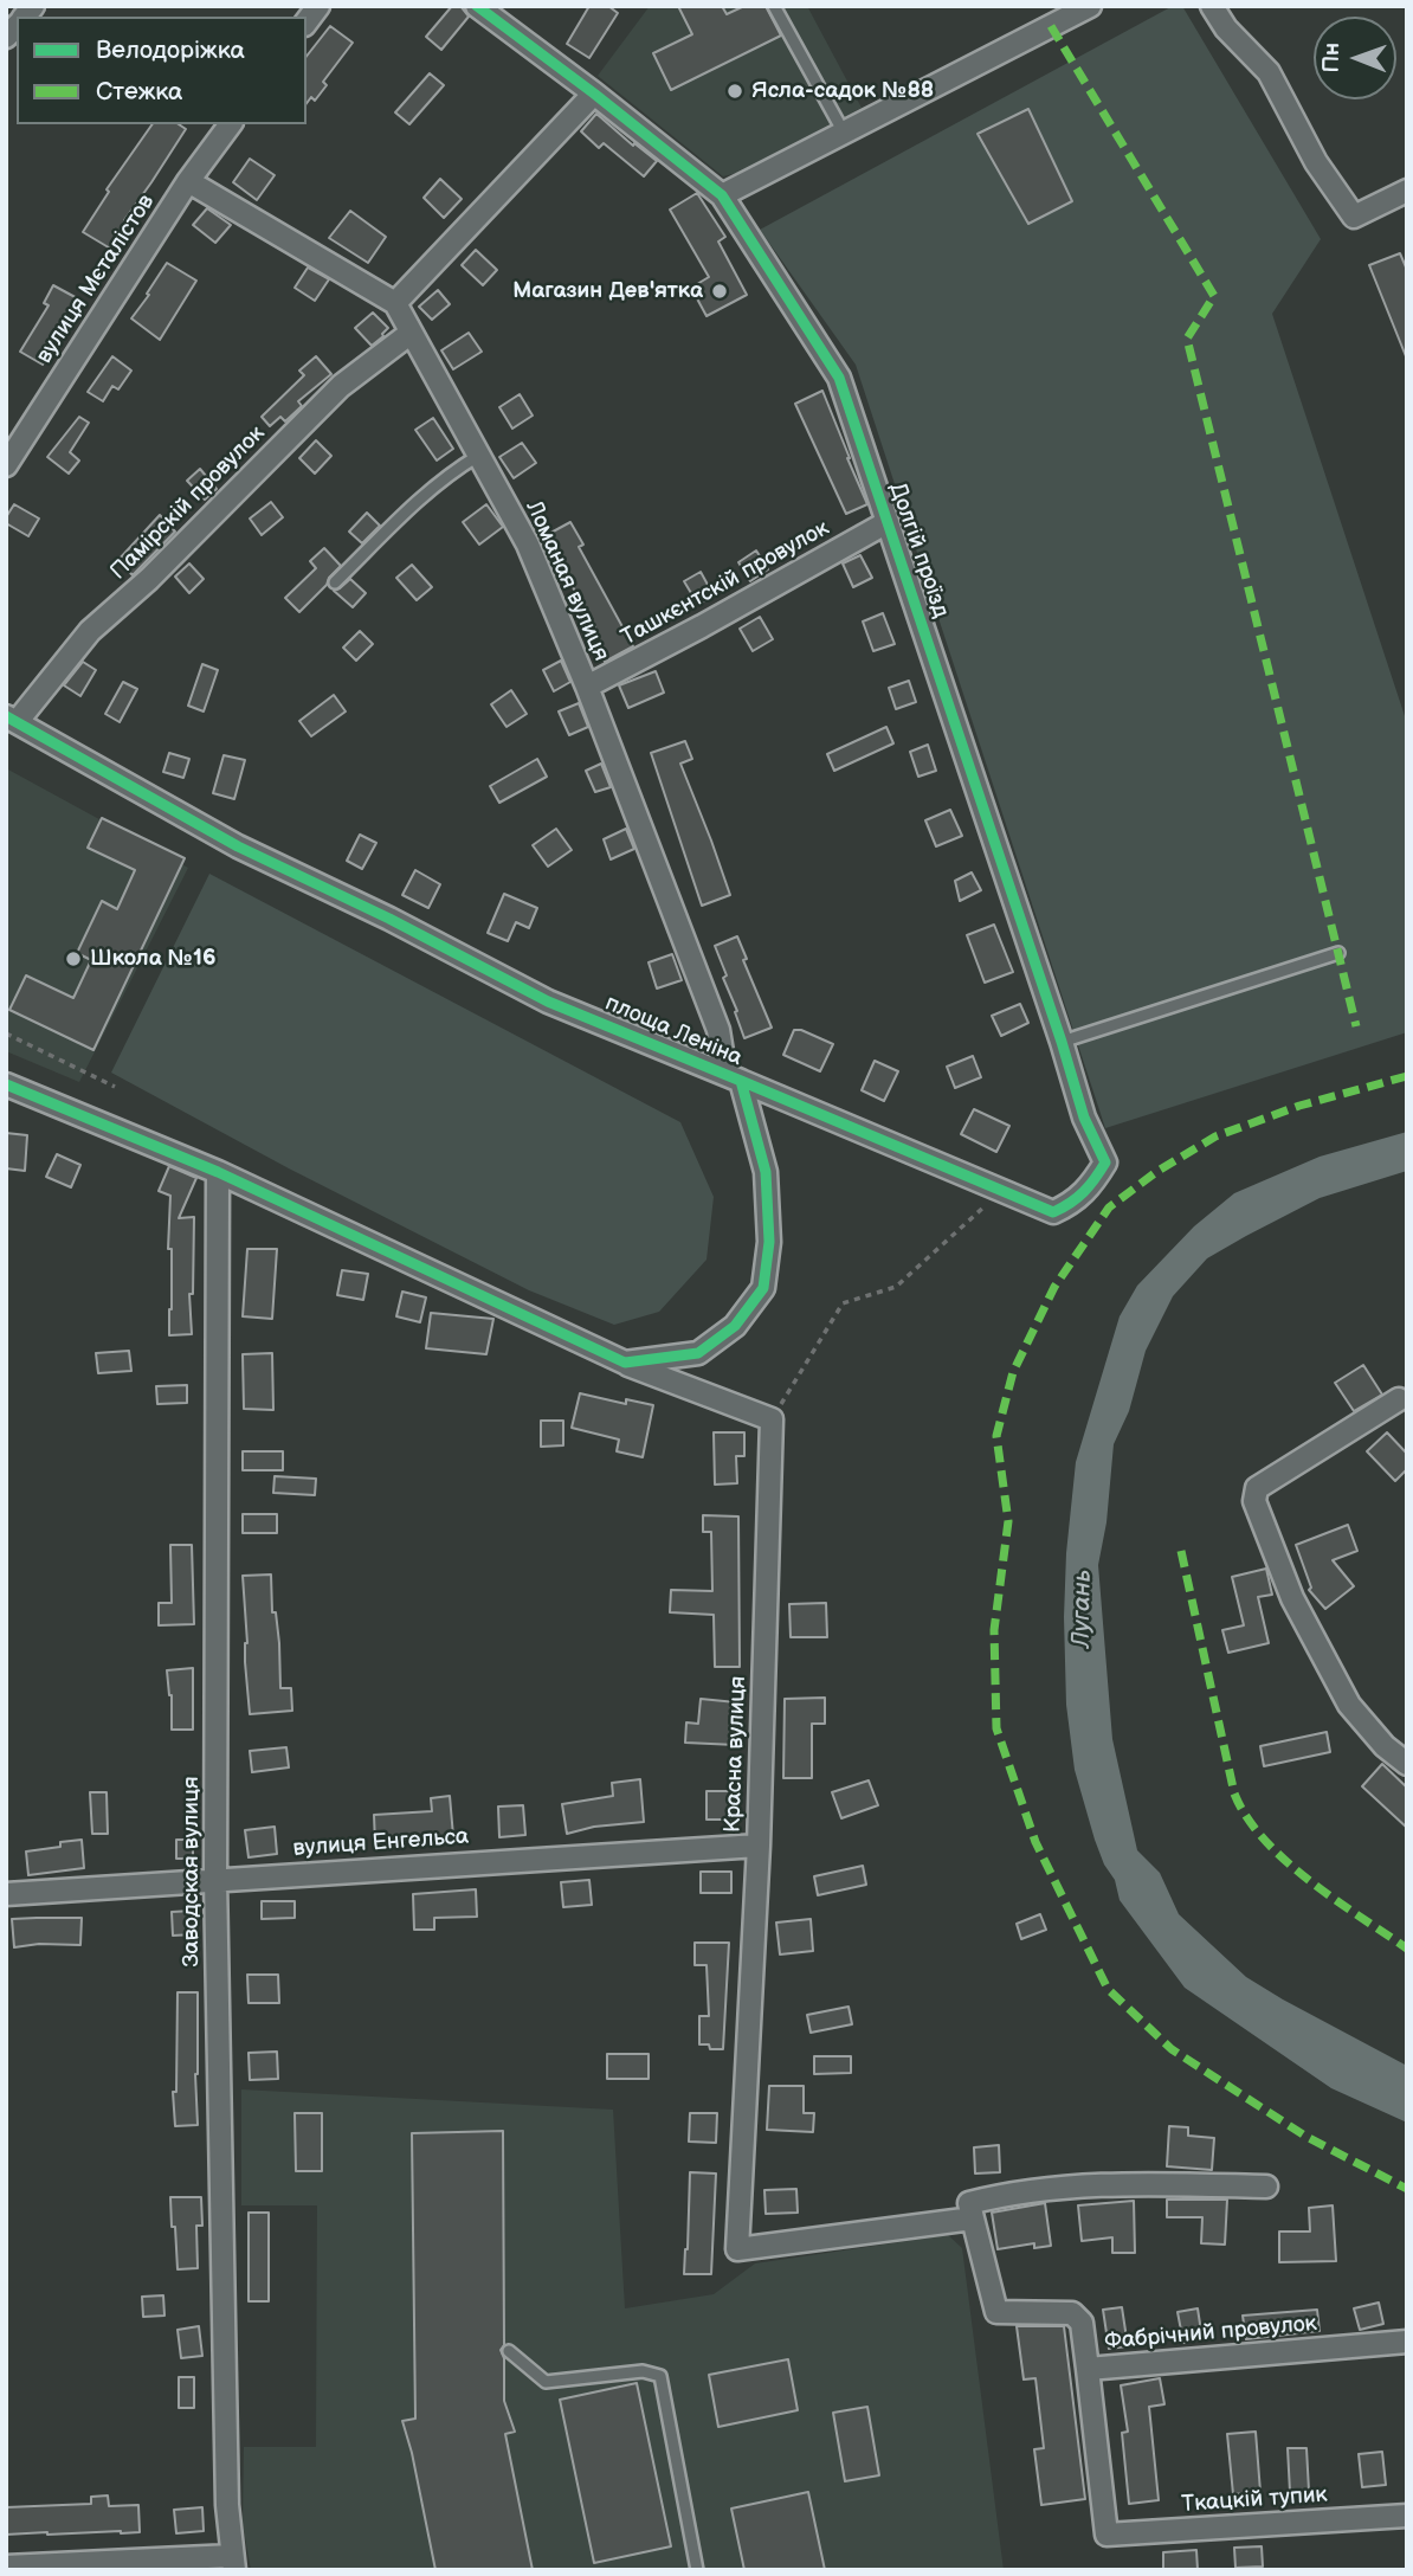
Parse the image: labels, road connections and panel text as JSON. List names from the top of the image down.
{
  "streets": {
    "street": [
      "вулиця Мєталістов",
      "Памірскій провулок",
      "Долгій проїзд",
      "Ломаная вулиця",
      "Ташкєнтскій провулок",
      "площа Леніна",
      "Красна вулиця",
      "вулиця Енгельса",
      "Заводская вулиця",
      "Фабрічний провулок",
      "Ткацкій тупик"
    ]
  },
  "crossings": [
    ["Памірскій провулок", "Ломаная вулиця"],
    ["Памірскій провулок", "площа Леніна"],
    ["Долгій проїзд", "Ташкєнтскій провулок"],
    ["Ломаная вулиця", "Ташкєнтскій провулок"],
    ["Ломаная вулиця", "площа Леніна"],
    ["Красна вулиця", "вулиця Енгельса"],
    ["вулиця Енгельса", "Заводская вулиця"],
    ["Фабрічний провулок", "Ткацкій тупик"]
  ],
  "water": ["Лугань"],
  "places": ["Ясла-садок №88", "Магазин Дев'ятка", "Школа №16"],
  "legend": ["Велодоріжка", "Стежка"],
  "north": "left"
}
